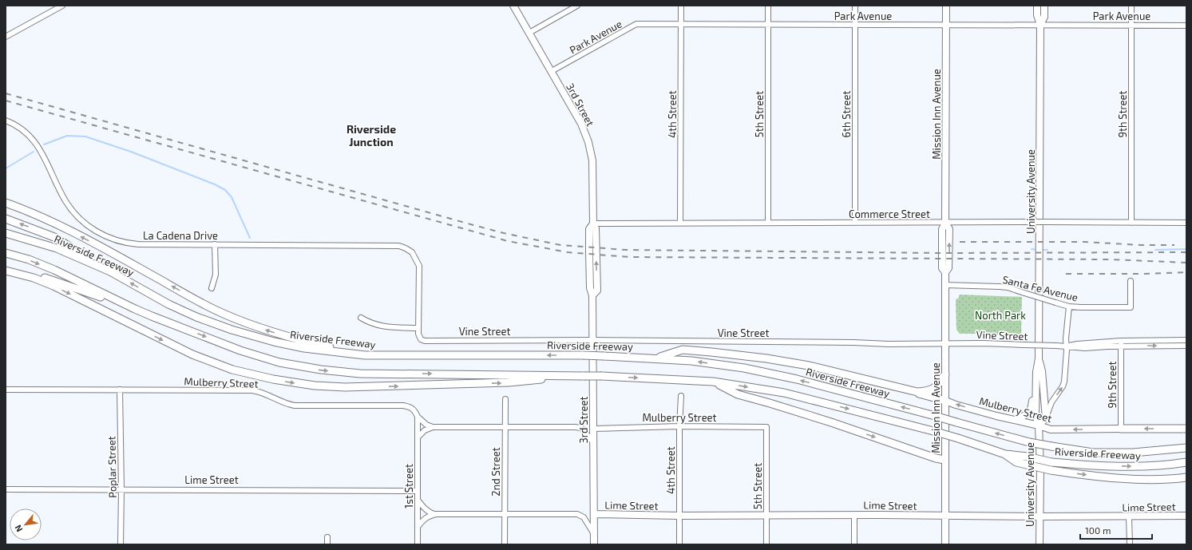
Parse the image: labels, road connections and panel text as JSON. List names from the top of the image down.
{
  "streets": {
    "highway": ["Riverside Freeway"],
    "main road": [
      "3rd Street",
      "Mission Inn Avenue",
      "University Avenue",
      "Mulberry Street",
      "Lime Street"
    ],
    "street": [
      "Park Avenue",
      "4th Street",
      "5th Street",
      "6th Street",
      "9th Street",
      "Commerce Street",
      "La Cadena Drive",
      "Santa Fe Avenue",
      "Vine Street",
      "Poplar Street",
      "2nd Street",
      "1st Street"
    ]
  },
  "crossings": [
    ["Park Avenue", "3rd Street"],
    ["Park Avenue", "4th Street"],
    ["Park Avenue", "5th Street"],
    ["Park Avenue", "6th Street"],
    ["Park Avenue", "Mission Inn Avenue"],
    ["Park Avenue", "9th Street"],
    ["Park Avenue", "University Avenue"],
    ["3rd Street", "Commerce Street"],
    ["3rd Street", "Vine Street"],
    ["3rd Street", "Mulberry Street"],
    ["3rd Street", "Lime Street"],
    ["4th Street", "Commerce Street"],
    ["4th Street", "Mulberry Street"],
    ["4th Street", "Lime Street"],
    ["5th Street", "Commerce Street"],
    ["5th Street", "Mulberry Street"],
    ["5th Street", "Lime Street"],
    ["6th Street", "Commerce Street"],
    ["Mission Inn Avenue", "Commerce Street"],
    ["Mission Inn Avenue", "Santa Fe Avenue"],
    ["Mission Inn Avenue", "Vine Street"],
    ["Mission Inn Avenue", "Mulberry Street"],
    ["Mission Inn Avenue", "Lime Street"],
    ["9th Street", "Commerce Street"],
    ["9th Street", "Vine Street"],
    ["9th Street", "Mulberry Street"],
    ["University Avenue", "Mulberry Street"],
    ["University Avenue", "Lime Street"],
    ["La Cadena Drive", "Vine Street"],
    ["Mulberry Street", "Poplar Street"],
    ["Mulberry Street", "1st Street"],
    ["Poplar Street", "Lime Street"],
    ["Lime Street", "1st Street"]
  ],
  "districts": ["Riverside Junction"],
  "parks": ["North Park"],
  "scale_bar": "100 m",
  "north": "bottom left"
}
